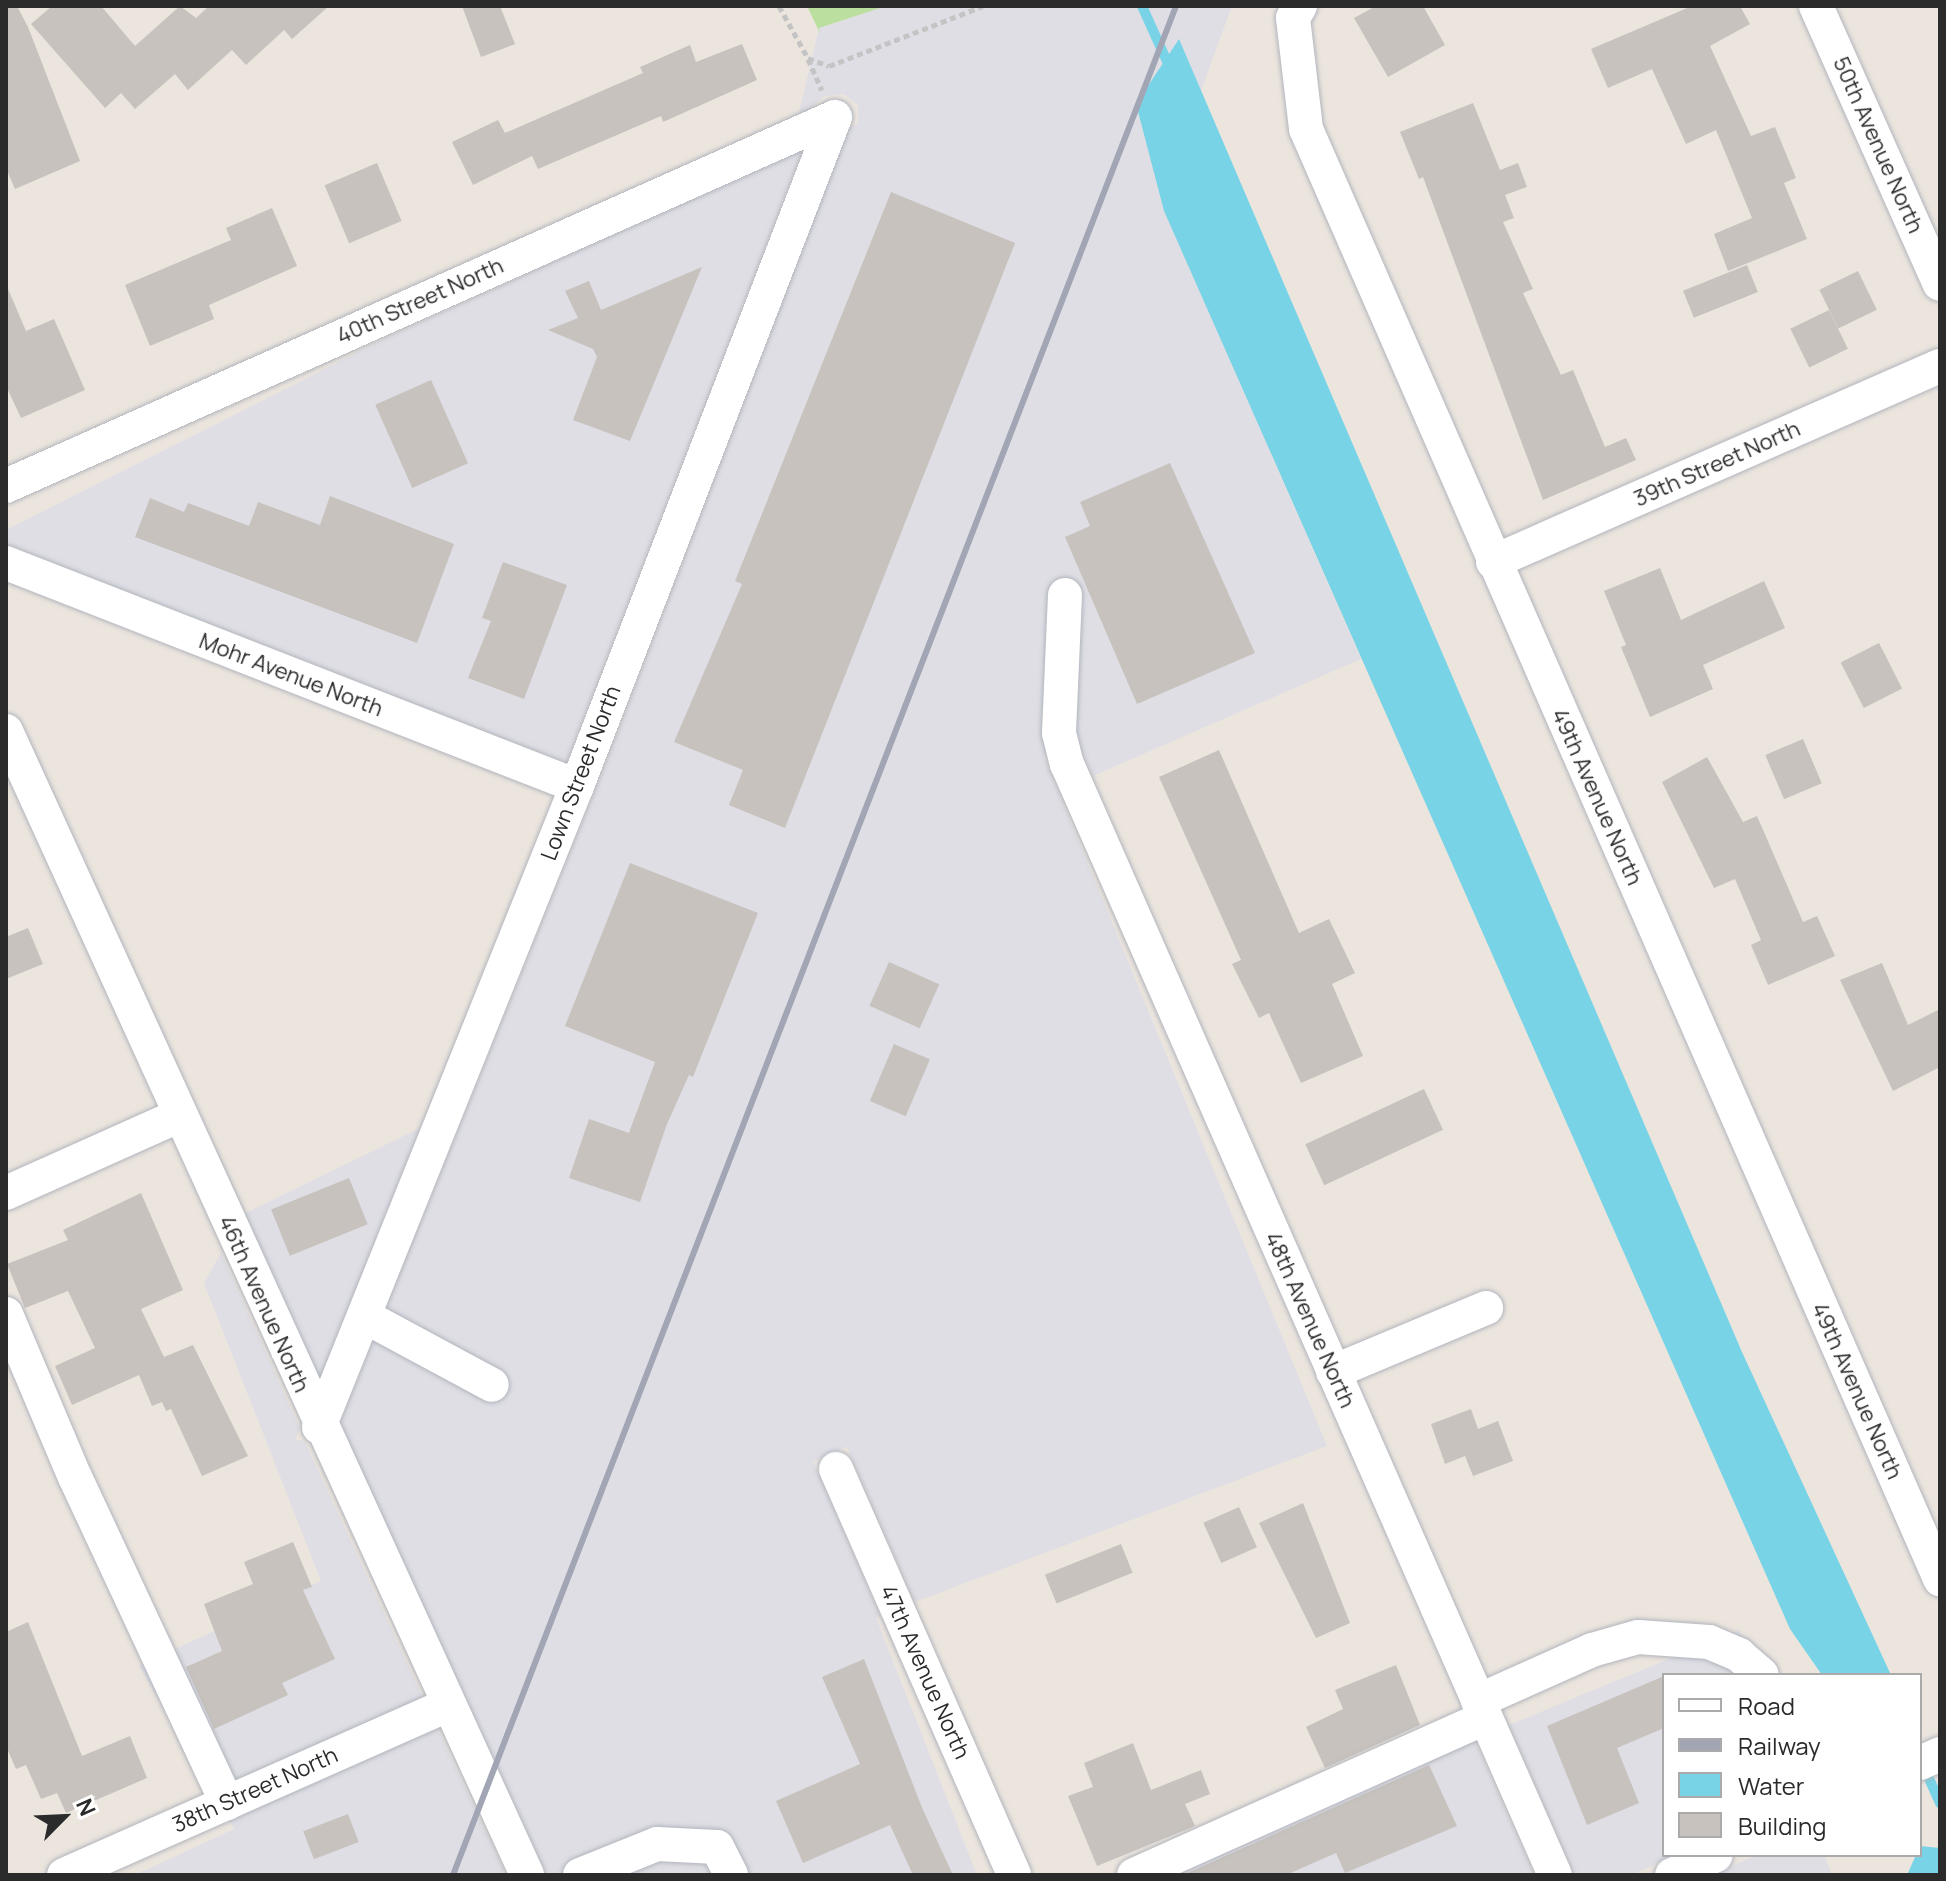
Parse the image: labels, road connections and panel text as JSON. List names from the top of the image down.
{
  "streets": {
    "street": [
      "50th Avenue North",
      "40th Street North",
      "39th Street North",
      "Mohr Avenue North",
      "Lown Street North",
      "49th Avenue North",
      "46th Avenue North",
      "48th Avenue North",
      "47th Avenue North",
      "38th Street North"
    ]
  },
  "crossings": [
    ["40th Street North", "Lown Street North"],
    ["39th Street North", "49th Avenue North"],
    ["Mohr Avenue North", "Lown Street North"],
    ["Lown Street North", "46th Avenue North"],
    ["46th Avenue North", "38th Street North"]
  ],
  "legend": [
    "Road",
    "Railway",
    "Water",
    "Building"
  ],
  "north": "top right"
}
